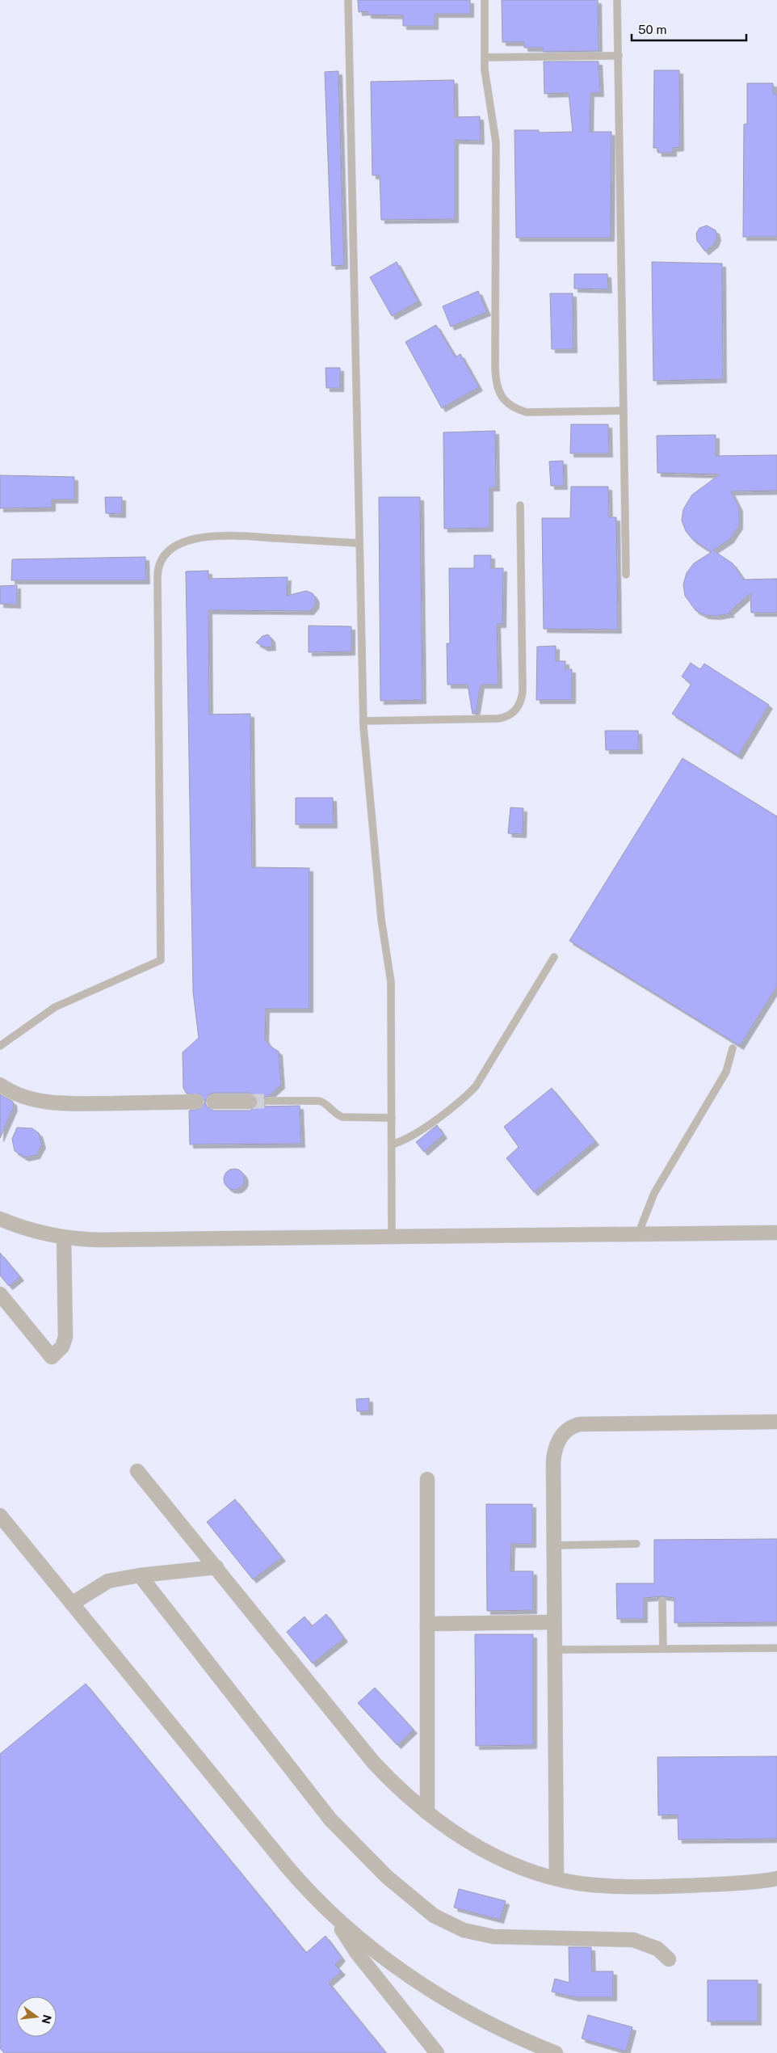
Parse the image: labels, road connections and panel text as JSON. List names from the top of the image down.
{
  "scale_bar": "50 m",
  "north": "right"
}
